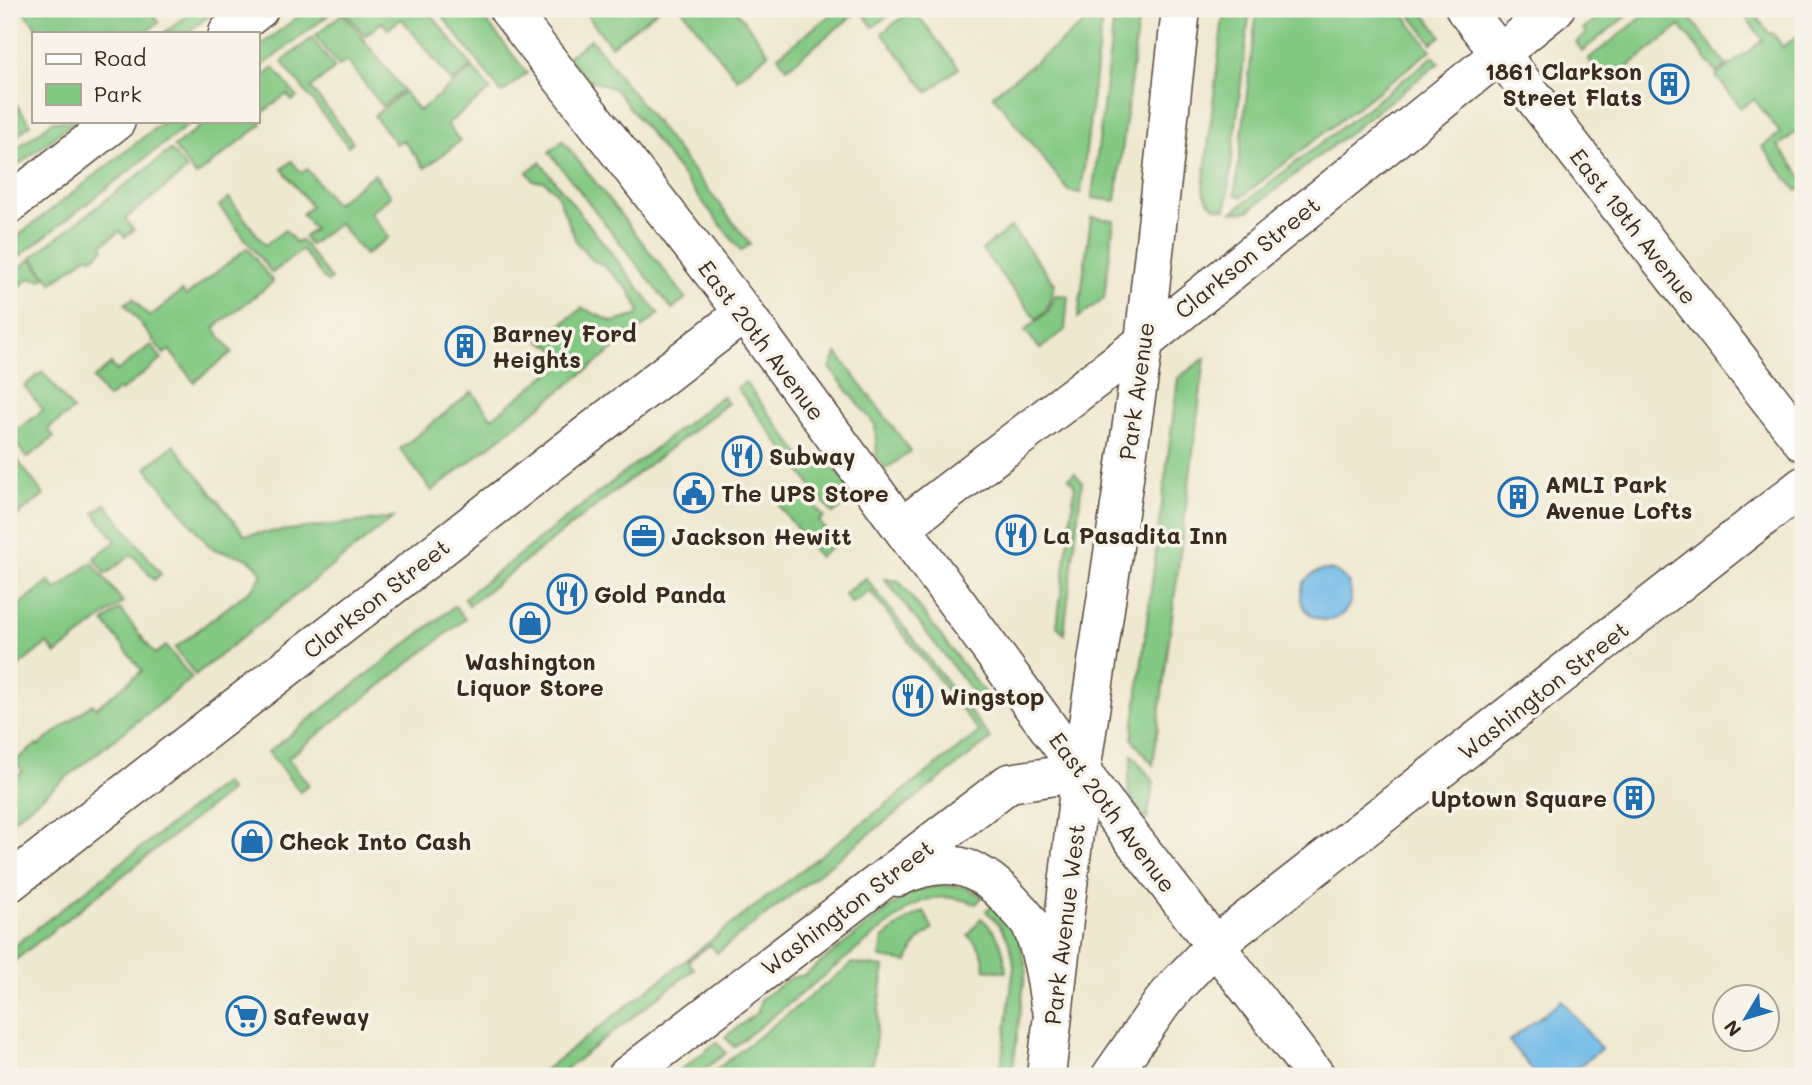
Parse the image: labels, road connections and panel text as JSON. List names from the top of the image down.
{
  "streets": {
    "street": [
      "East 19th Avenue",
      "Clarkson Street",
      "East 20th Avenue",
      "Park Avenue",
      "Washington Street",
      "Park Avenue West"
    ]
  },
  "crossings": [
    ["East 19th Avenue", "Clarkson Street"],
    ["Clarkson Street", "East 20th Avenue"],
    ["Clarkson Street", "Park Avenue"],
    ["East 20th Avenue", "Park Avenue"],
    ["East 20th Avenue", "Washington Street"],
    ["East 20th Avenue", "Park Avenue West"],
    ["Park Avenue", "Washington Street"],
    ["Park Avenue", "Park Avenue West"],
    ["Washington Street", "Park Avenue West"]
  ],
  "places": {
    "building": [
      "1861 Clarkson Street Flats",
      "Barney Ford Heights",
      "AMLI Park Avenue Lofts",
      "Uptown Square"
    ],
    "restaurant": [
      "Subway",
      "La Pasadita Inn",
      "Gold Panda",
      "Wingstop"
    ],
    "public building": ["The UPS Store"],
    "office": ["Jackson Hewitt"],
    "shop": ["Washington Liquor Store", "Check Into Cash"],
    "supermarket": ["Safeway"]
  },
  "legend": ["Road", "Park"],
  "north": "bottom left"
}
